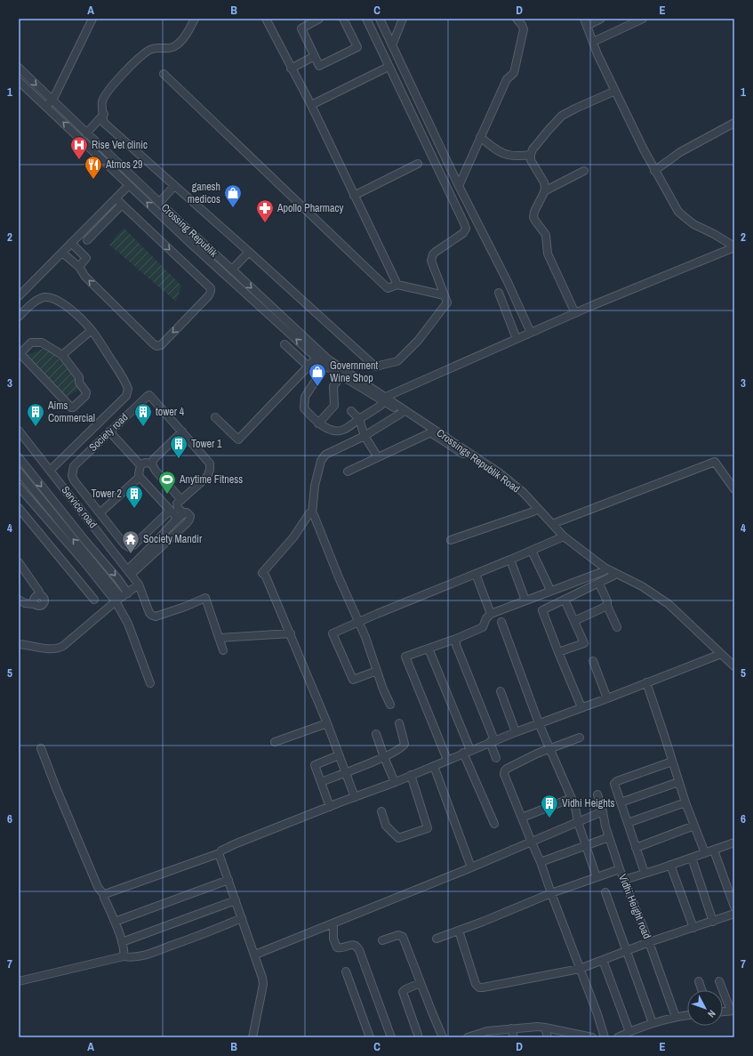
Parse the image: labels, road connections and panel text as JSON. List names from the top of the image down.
{
  "streets": {
    "street": [
      "Crossing Republik",
      "Society road",
      "Crossings Republik Road",
      "Service road",
      "Vidhi Height road"
    ]
  },
  "crossings": [
    ["Crossing Republik", "Crossings Republik Road"]
  ],
  "places": {
    "hospital": ["Rise Vet clinic"],
    "restaurant": ["Atmos 29"],
    "shop": ["ganesh medicos", "Government Wine Shop"],
    "pharmacy": ["Apollo Pharmacy"],
    "building": [
      "Aims Commercial",
      "tower 4",
      "Tower 1",
      "Tower 2",
      "Vidhi Heights"
    ],
    "sports": ["Anytime Fitness"],
    "temple": ["Society Mandir"]
  },
  "north": "bottom right",
  "grid": {
    "columns": [
      "A",
      "B",
      "C",
      "D",
      "E"
    ],
    "rows": [
      "1",
      "2",
      "3",
      "4",
      "5",
      "6",
      "7"
    ]
  }
}
